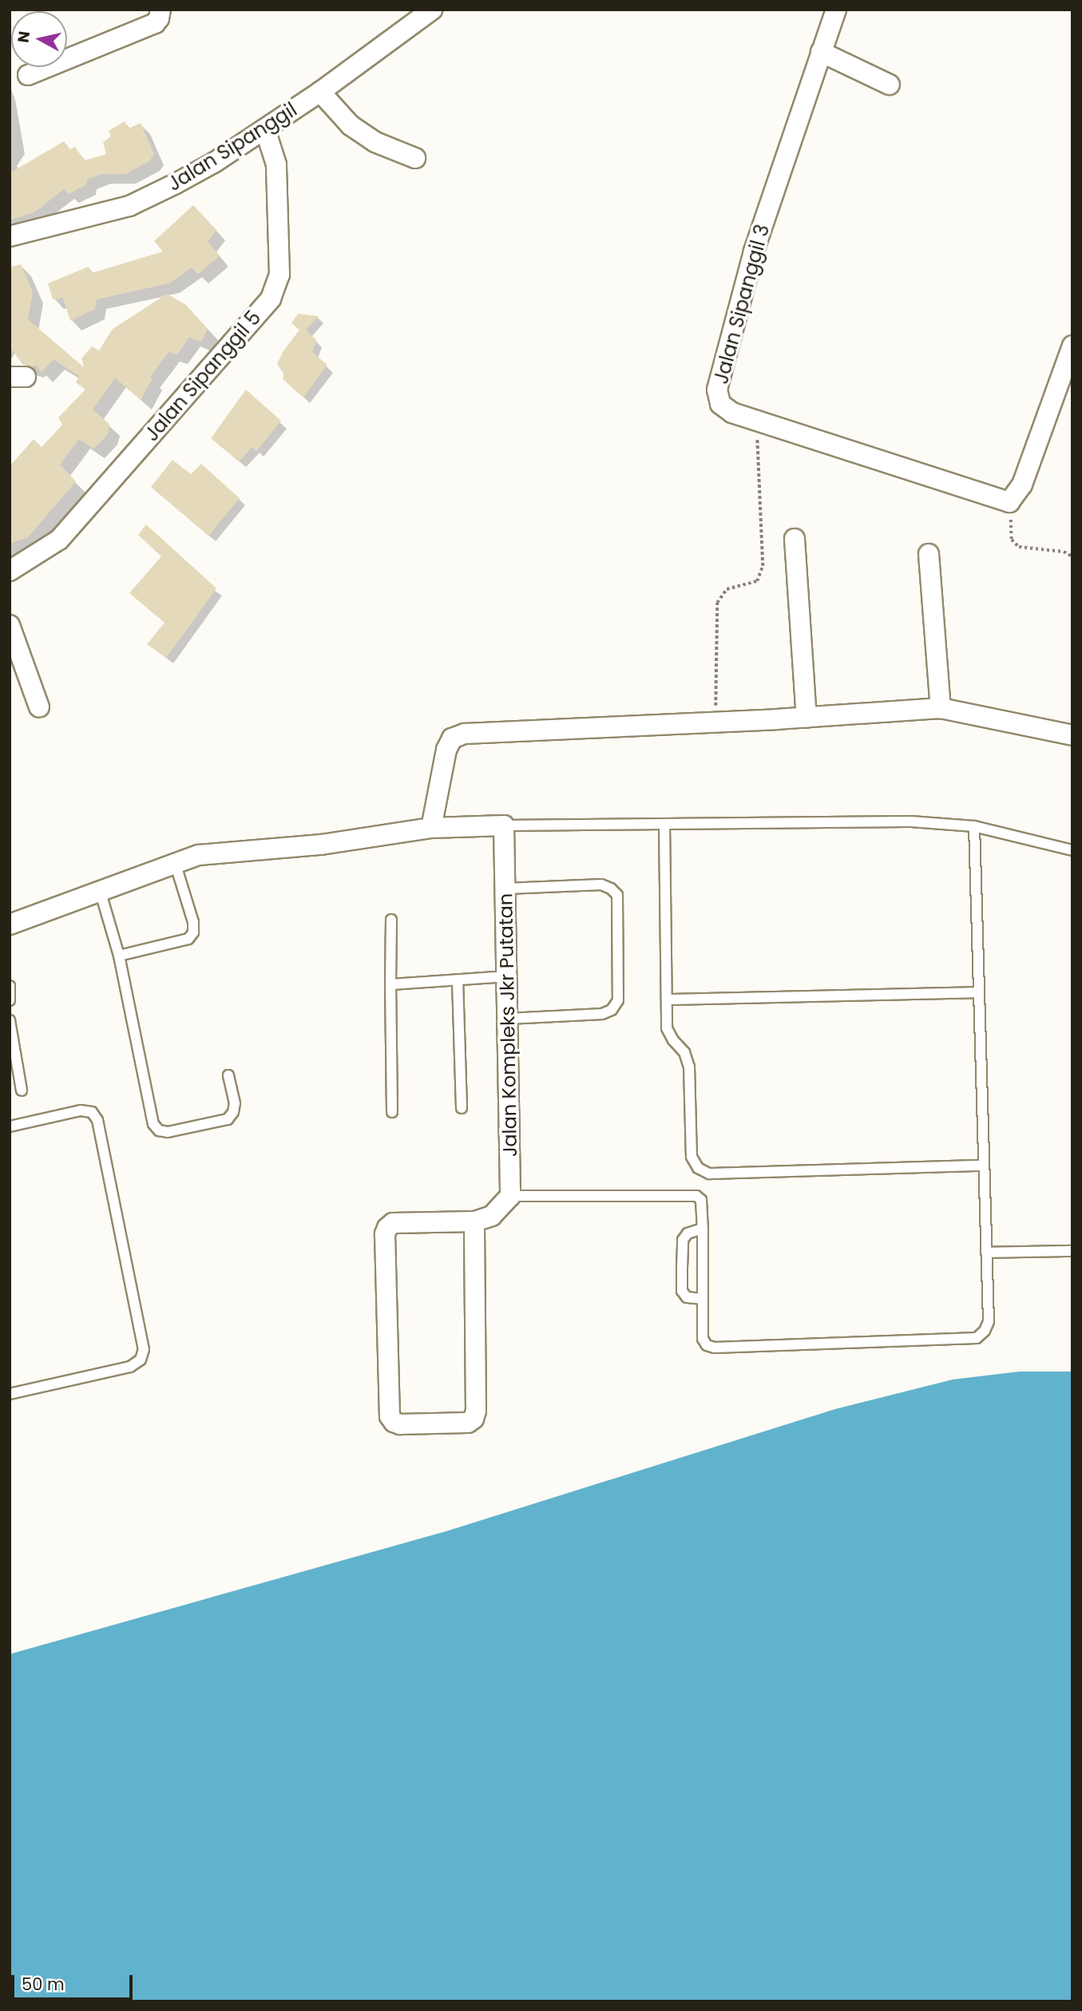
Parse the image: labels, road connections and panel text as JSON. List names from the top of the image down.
{
  "streets": {
    "street": [
      "Jalan Sipanggil",
      "Jalan Sipanggil 3",
      "Jalan Sipanggil 5",
      "Jalan Kompleks Jkr Putatan"
    ]
  },
  "crossings": [
    ["Jalan Sipanggil", "Jalan Sipanggil 5"]
  ],
  "scale_bar": "50 m",
  "north": "left"
}
